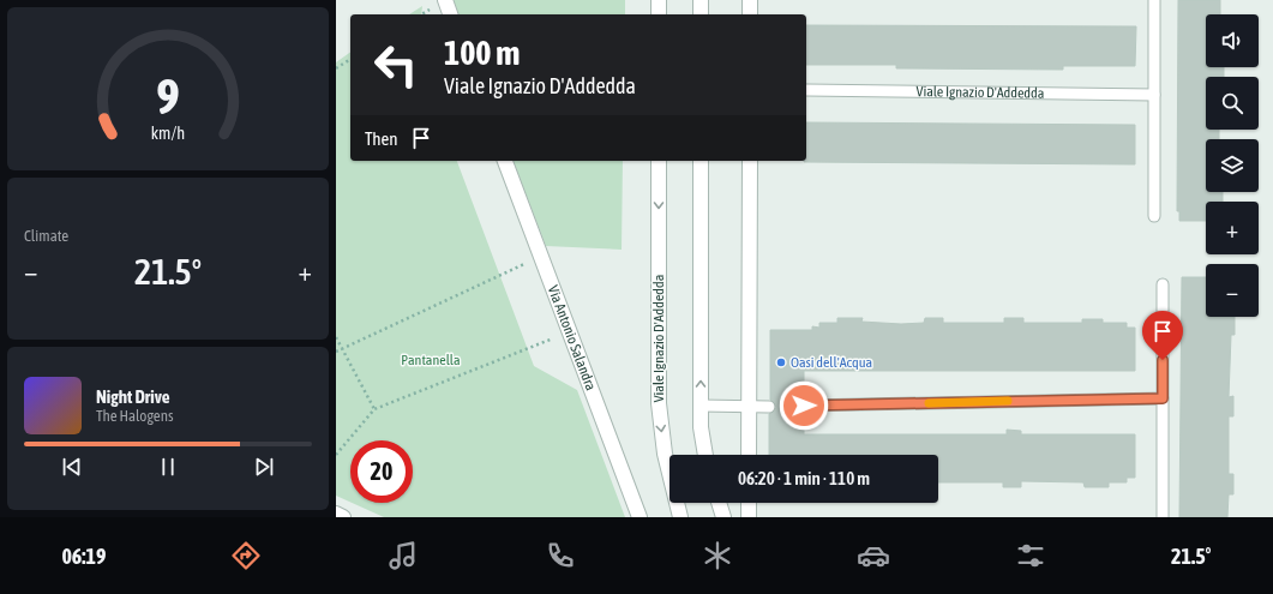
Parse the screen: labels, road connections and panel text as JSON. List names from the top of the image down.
{
  "streets": {
    "street": ["Viale Ignazio D'Addedda", "Via Antonio Salandra"]
  },
  "one_way": ["Viale Ignazio D'Addedda"],
  "parks": ["Pantanella"],
  "places": ["Oasi dell'Acqua"],
  "page": {
    "map_buttons": ["+", "−"],
    "turn": ["100 m", "Viale Ignazio D'Addedda"],
    "then": "Then",
    "tile": "Climate",
    "heat": ["−", "21.5°", "+"],
    "song": ["Night Drive", "The Halogens"],
    "limit": "20",
    "trip": "06:20 · 1 min · 110 m",
    "tabs": ["06:19", "21.5°"],
    "gauge": ["9", "km/h"]
  }
}
